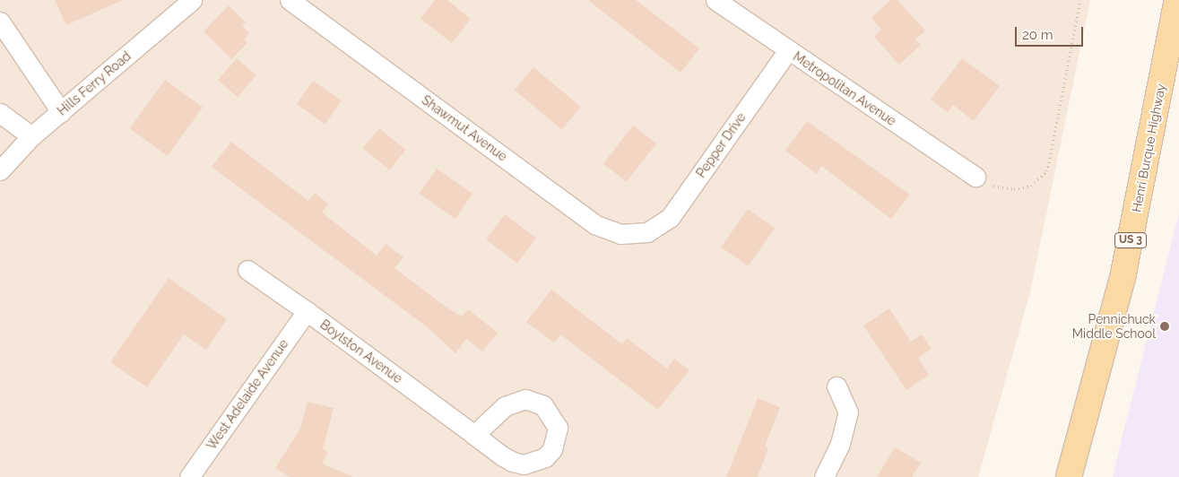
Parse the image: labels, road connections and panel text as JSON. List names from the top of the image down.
{
  "streets": {
    "main road": ["Henri Burque Highway", "US 3"],
    "street": [
      "Hills Ferry Road",
      "Metropolitan Avenue",
      "Shawmut Avenue",
      "Pepper Drive",
      "Boylston Avenue",
      "West Adelaide Avenue"
    ]
  },
  "crossings": [
    ["Metropolitan Avenue", "Pepper Drive"],
    ["Shawmut Avenue", "Pepper Drive"],
    ["Boylston Avenue", "West Adelaide Avenue"]
  ],
  "places": ["Pennichuck Middle School"],
  "scale_bar": "20 m"
}
